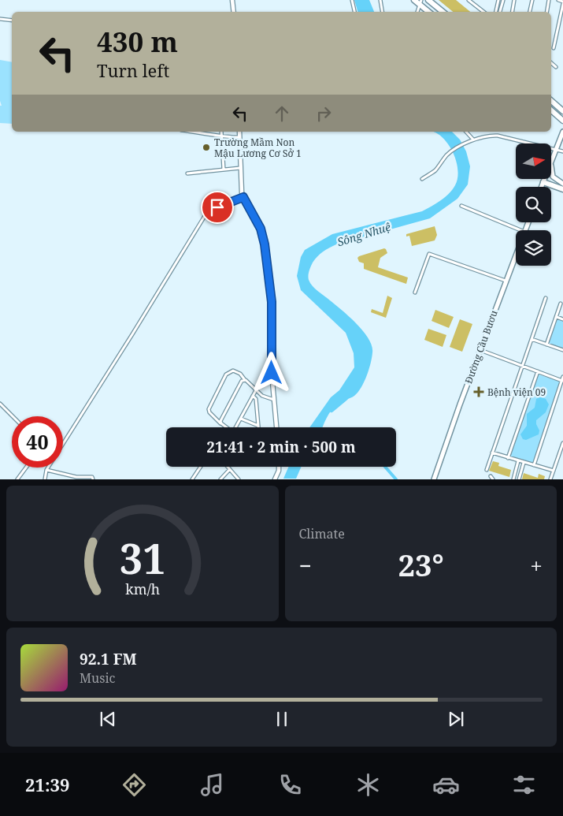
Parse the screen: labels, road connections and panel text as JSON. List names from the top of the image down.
{
  "streets": {
    "main road": ["Đường Cầu Bươu"]
  },
  "water": ["Sông Nhuệ"],
  "places": {
    "other": ["Trường Mầm Non Mậu Lương Cơ Sở 1"],
    "health": ["Bệnh viện 09"]
  },
  "north": "right",
  "page": {
    "turn": ["430 m", "Turn left"],
    "limit": "40",
    "trip": "21:41 · 2 min · 500 m",
    "tile": "Climate",
    "heat": ["−", "23°", "+"],
    "song": ["92.1 FM", "Music"],
    "tabs": "21:39",
    "gauge": ["31", "km/h"]
  }
}
